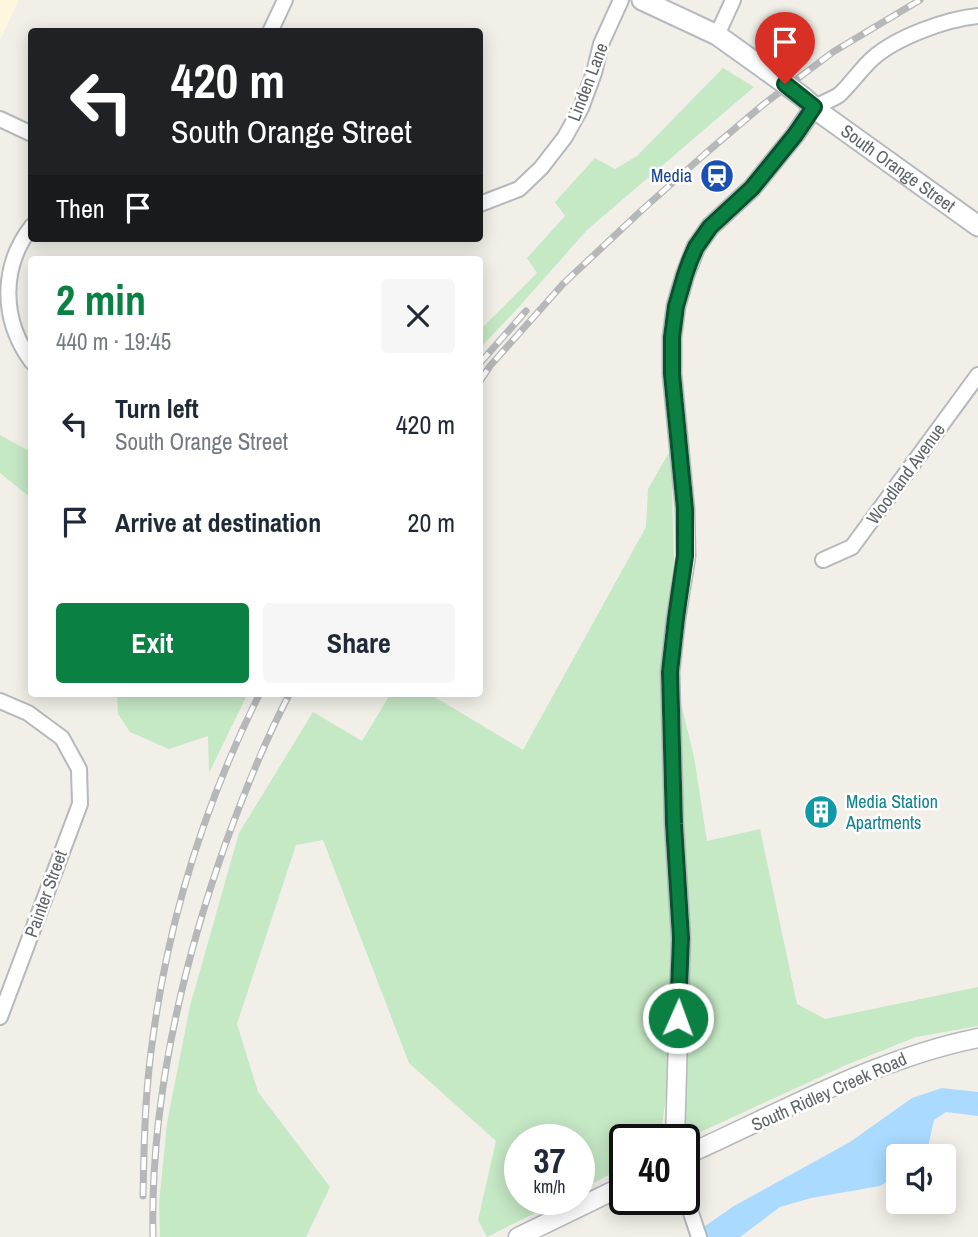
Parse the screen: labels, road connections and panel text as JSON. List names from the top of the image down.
{
  "streets": {
    "main road": ["South Orange Street"],
    "street": [
      "Linden Lane",
      "Woodland Avenue",
      "Painter Street",
      "South Ridley Creek Road"
    ]
  },
  "places": {
    "station": ["Media"],
    "building": ["Media Station Apartments"]
  },
  "page": {
    "turn": ["420 m", "South Orange Street"],
    "then": "Then",
    "heading": ["2 min", "440 m · 19:45"],
    "list": [
      {
        "name": "Turn left",
        "note": "South Orange Street",
        "value": "420 m"
      },
      {
        "name": "Arrive at destination",
        "value": "20 m"
      }
    ],
    "buttons": ["Exit", "Share"],
    "speed": "37 km/h",
    "limit": "40"
  }
}
